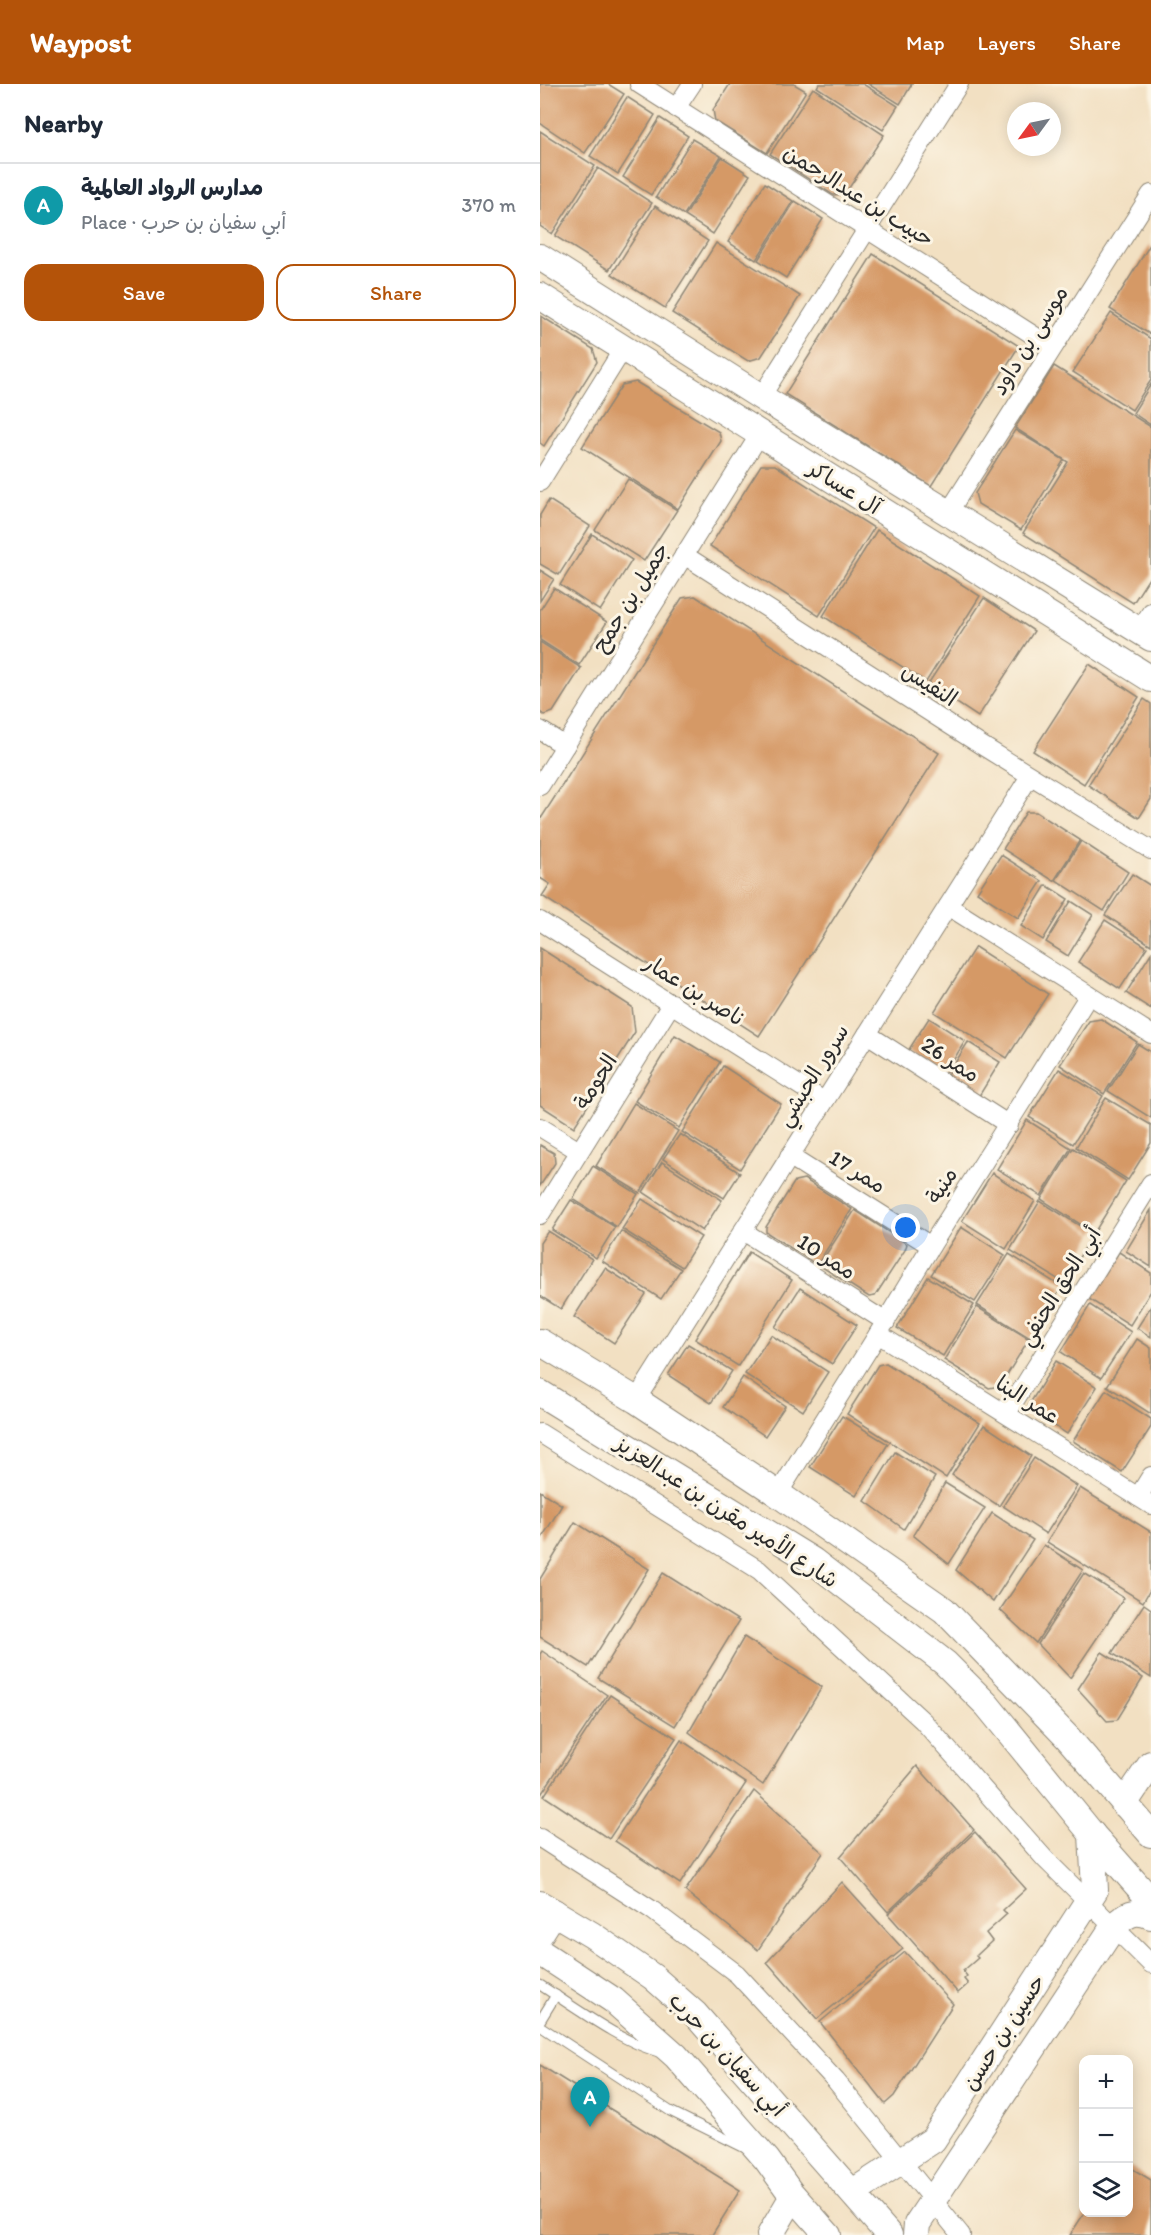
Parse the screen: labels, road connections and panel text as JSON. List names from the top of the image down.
{
  "streets": {
    "street": [
      "حبيب بن عبدالرحمن",
      "موسى بن داود",
      "آل عساكر",
      "جميل بن جمح",
      "النفيس",
      "ناصر بن عمار",
      "ممر 26",
      "سرور الحبشي",
      "الحومة",
      "ممر 17",
      "منية",
      "ممر 10",
      "أبي الحق الحنفي",
      "عمر البنا",
      "شارع الأمير مقرن بن عبدالعزيز",
      "حسين بن حسن",
      "أبي سفيان بن حرب"
    ]
  },
  "crossings": [
    ["حبيب بن عبدالرحمن", "موسى بن داود"],
    ["موسى بن داود", "آل عساكر"],
    ["آل عساكر", "جميل بن جمح"],
    ["جميل بن جمح", "النفيس"],
    ["النفيس", "سرور الحبشي"],
    ["ناصر بن عمار", "سرور الحبشي"],
    ["ناصر بن عمار", "الحومة"],
    ["ممر 26", "سرور الحبشي"],
    ["ممر 26", "منية"],
    ["سرور الحبشي", "ممر 17"],
    ["سرور الحبشي", "ممر 10"],
    ["سرور الحبشي", "شارع الأمير مقرن بن عبدالعزيز"],
    ["ممر 17", "منية"],
    ["منية", "ممر 10"],
    ["منية", "عمر البنا"],
    ["منية", "شارع الأمير مقرن بن عبدالعزيز"],
    ["ممر 10", "عمر البنا"],
    ["أبي الحق الحنفي", "عمر البنا"],
    ["شارع الأمير مقرن بن عبدالعزيز", "حسين بن حسن"],
    ["حسين بن حسن", "أبي سفيان بن حرب"]
  ],
  "north": "bottom left",
  "page": {
    "header": "Waypost",
    "nav": ["Map", "Layers", "Share"],
    "heading": "Nearby",
    "list": [
      {
        "mark": "A",
        "name": "مدارس الرواد العالمية",
        "note": "Place · أبي سفيان بن حرب",
        "value": "370 m"
      }
    ],
    "buttons": ["Save", "Share"],
    "map_buttons": ["+", "−"],
    "pins": "A"
  }
}
